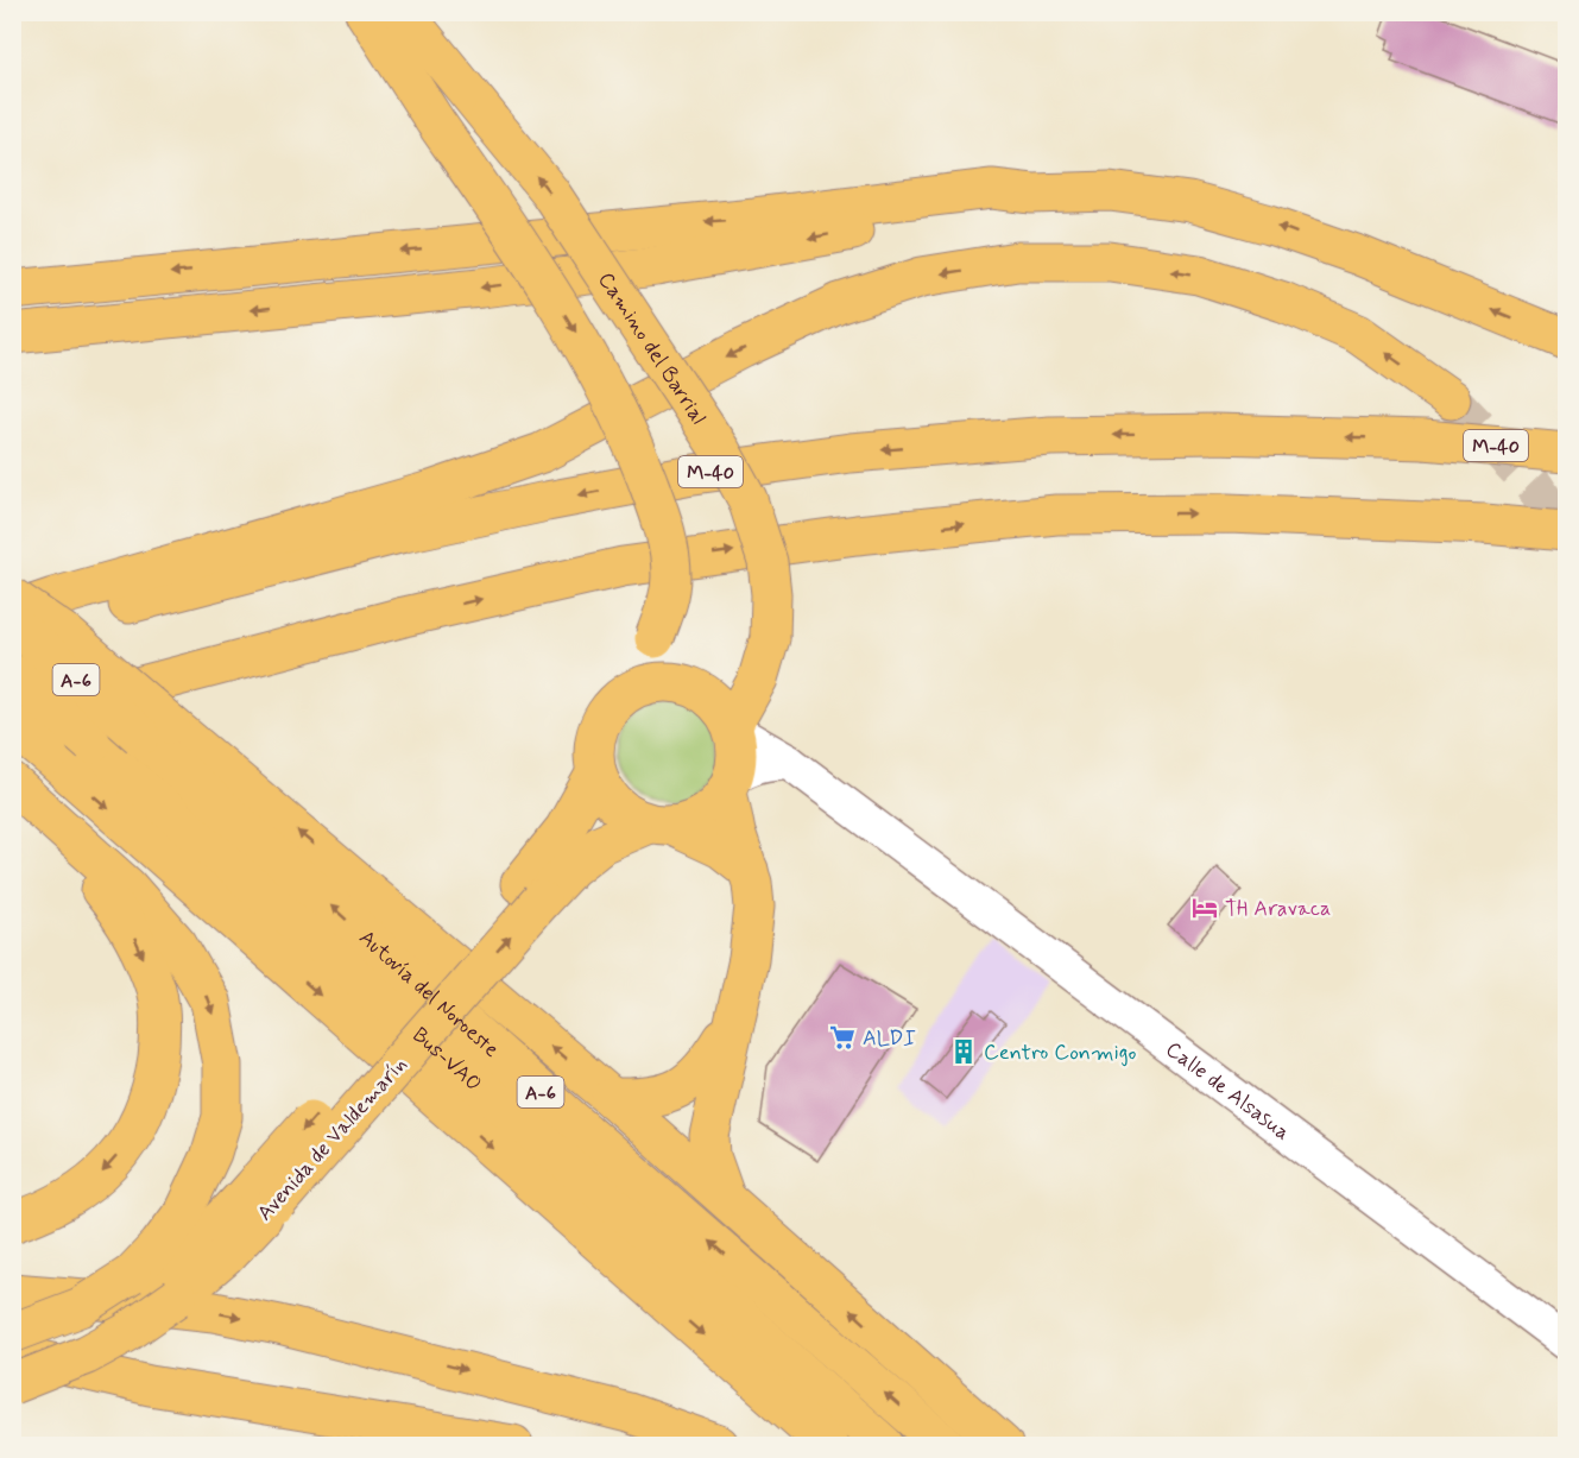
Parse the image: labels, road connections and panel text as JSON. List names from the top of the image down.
{
  "streets": {
    "main road": [
      "Camino del Barrial",
      "M-40",
      "A-6",
      "Autovía del Noroeste",
      "Bus-VAO",
      "Avenida de Valdemarín"
    ],
    "street": ["Calle de Alsasua"]
  },
  "crossings": [
    ["Camino del Barrial", "Calle de Alsasua"],
    ["Camino del Barrial", "Avenida de Valdemarín"],
    ["Calle de Alsasua", "Avenida de Valdemarín"]
  ],
  "places": {
    "hotel": ["TH Aravaca"],
    "supermarket": ["ALDI"],
    "building": ["Centro Conmigo"]
  }
}
